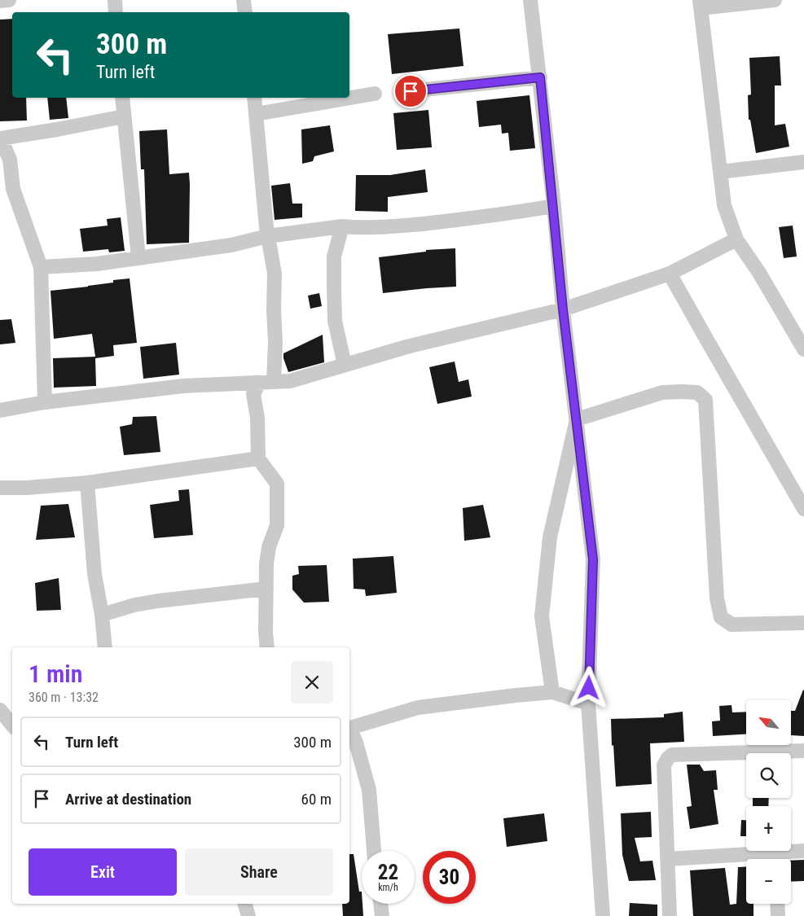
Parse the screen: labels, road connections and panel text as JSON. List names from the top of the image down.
{
  "north": "top left",
  "page": {
    "turn": ["300 m", "Turn left"],
    "heading": ["1 min", "360 m · 13:32"],
    "map_buttons": ["+", "−"],
    "list": [
      {
        "name": "Turn left",
        "value": "300 m"
      },
      {
        "name": "Arrive at destination",
        "value": "60 m"
      }
    ],
    "buttons": ["Exit", "Share"],
    "speed": "22 km/h",
    "limit": "30"
  }
}
